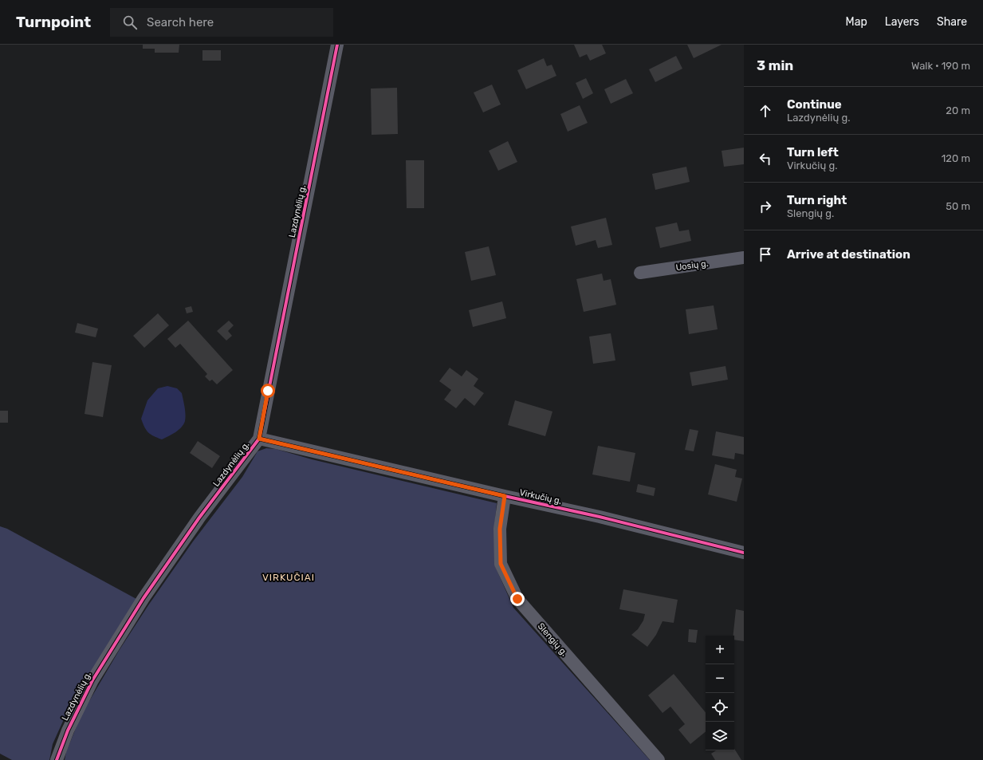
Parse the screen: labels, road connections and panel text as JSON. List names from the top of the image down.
{
  "streets": {
    "street": [
      "Lazdynėlių g.",
      "Uosių g.",
      "Virkučių g.",
      "Slengių g."
    ]
  },
  "crossings": [
    ["Lazdynėlių g.", "Virkučių g."],
    ["Virkučių g.", "Slengių g."]
  ],
  "districts": ["VIRKUČIAI"],
  "page": {
    "header": "Turnpoint",
    "search": "Search here",
    "nav": ["Map", "Layers", "Share"],
    "heading": ["3 min", "Walk · 190 m"],
    "list": [
      ["Continue", "Lazdynėlių g.", "20 m"],
      ["Turn left", "Virkučių g.", "120 m"],
      ["Turn right", "Slengių g.", "50 m"],
      "Arrive at destination"
    ],
    "map_buttons": ["+", "−"]
  }
}
